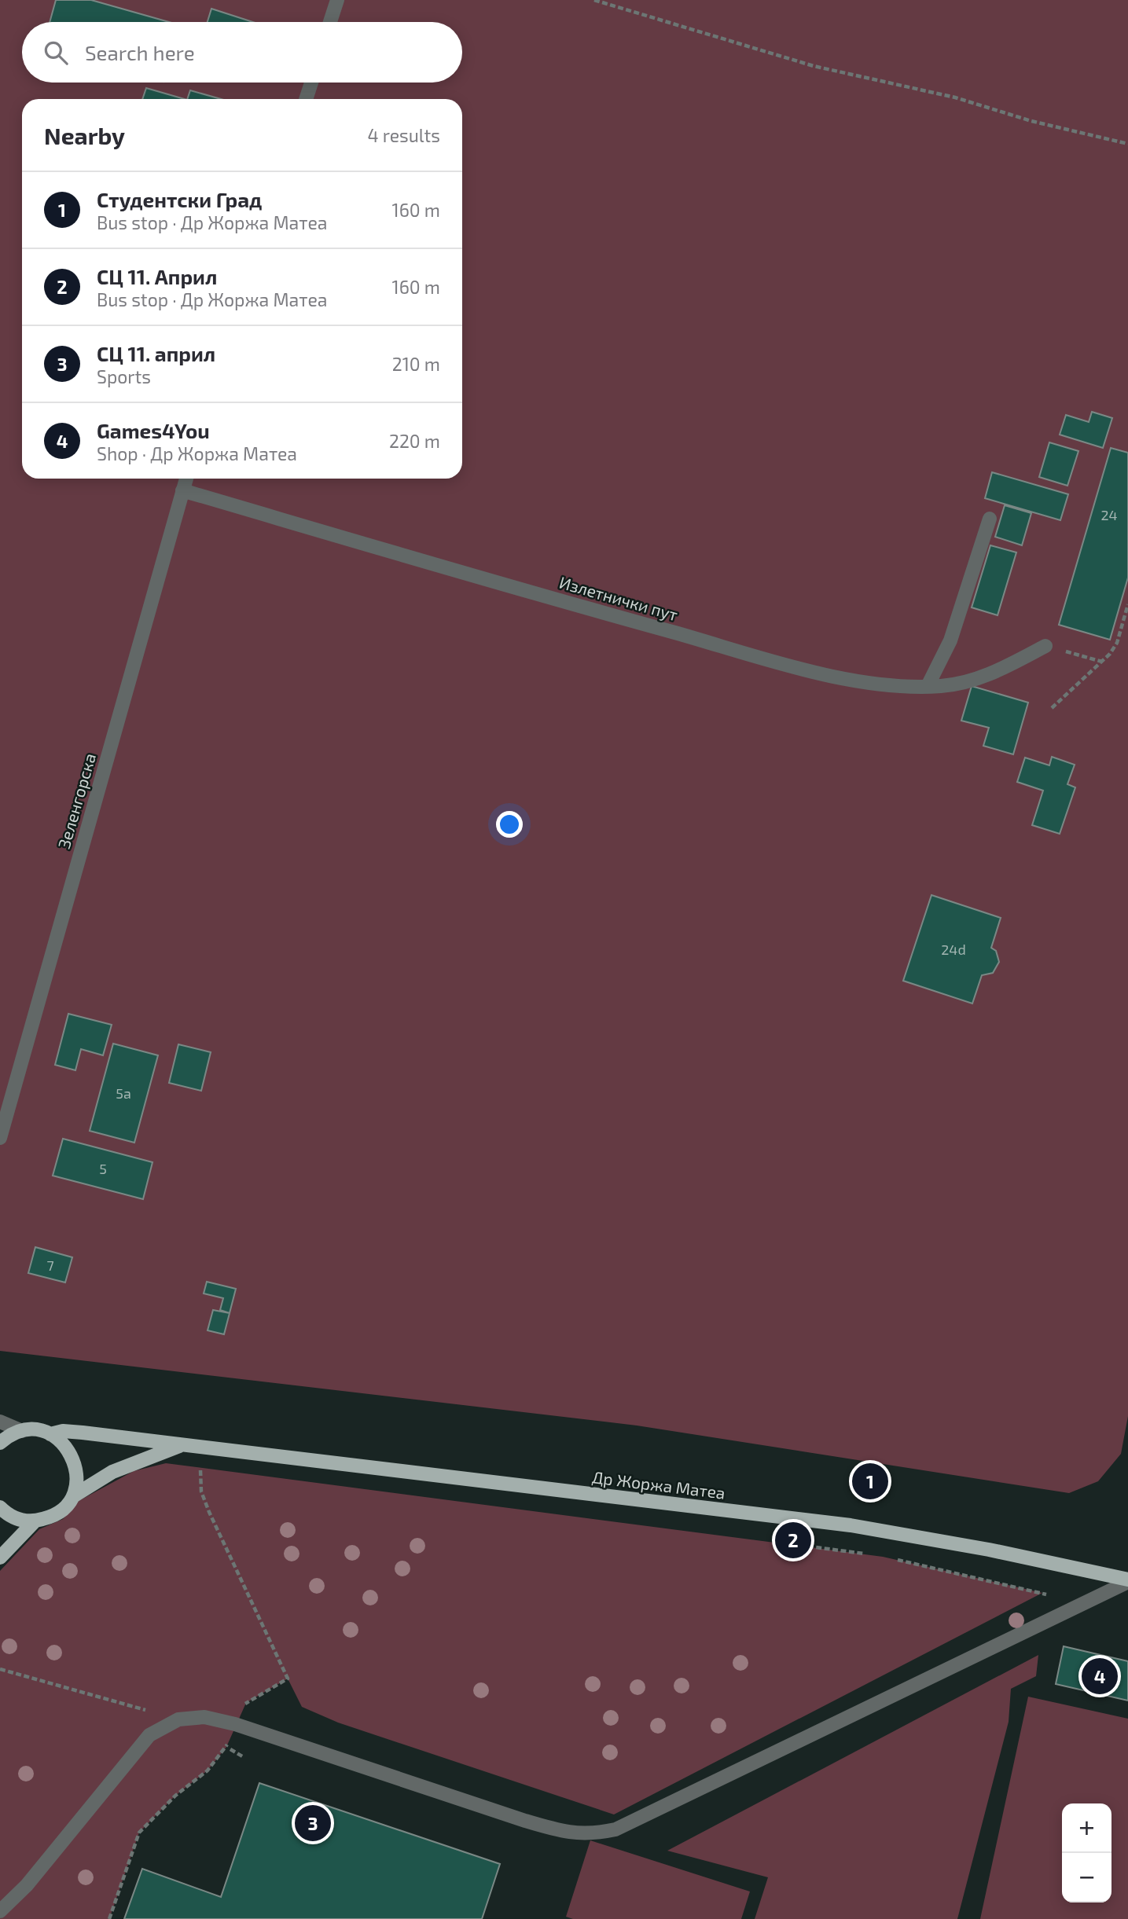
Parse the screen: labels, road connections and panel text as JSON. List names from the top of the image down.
{
  "streets": {
    "main road": ["Др Жоржа Матеа"],
    "street": ["Излетнички пут", "Зеленгорска"]
  },
  "crossings": [
    ["Излетнички пут", "Зеленгорска"]
  ],
  "house_numbers": [
    "24",
    "24d",
    "5a",
    "5",
    "7"
  ],
  "page": {
    "search": "Search here",
    "heading": ["Nearby", "4 results"],
    "list": [
      {
        "mark": "1",
        "name": "Студентски Град",
        "note": "Bus stop · Др Жоржа Матеа",
        "value": "160 m"
      },
      {
        "mark": "2",
        "name": "СЦ 11. Април",
        "note": "Bus stop · Др Жоржа Матеа",
        "value": "160 m"
      },
      {
        "mark": "3",
        "name": "СЦ 11. април",
        "note": "Sports",
        "value": "210 m"
      },
      {
        "mark": "4",
        "name": "Games4You",
        "note": "Shop · Др Жоржа Матеа",
        "value": "220 m"
      }
    ],
    "pins": [
      "1",
      "2",
      "4",
      "3"
    ],
    "map_buttons": ["+", "−"]
  }
}
